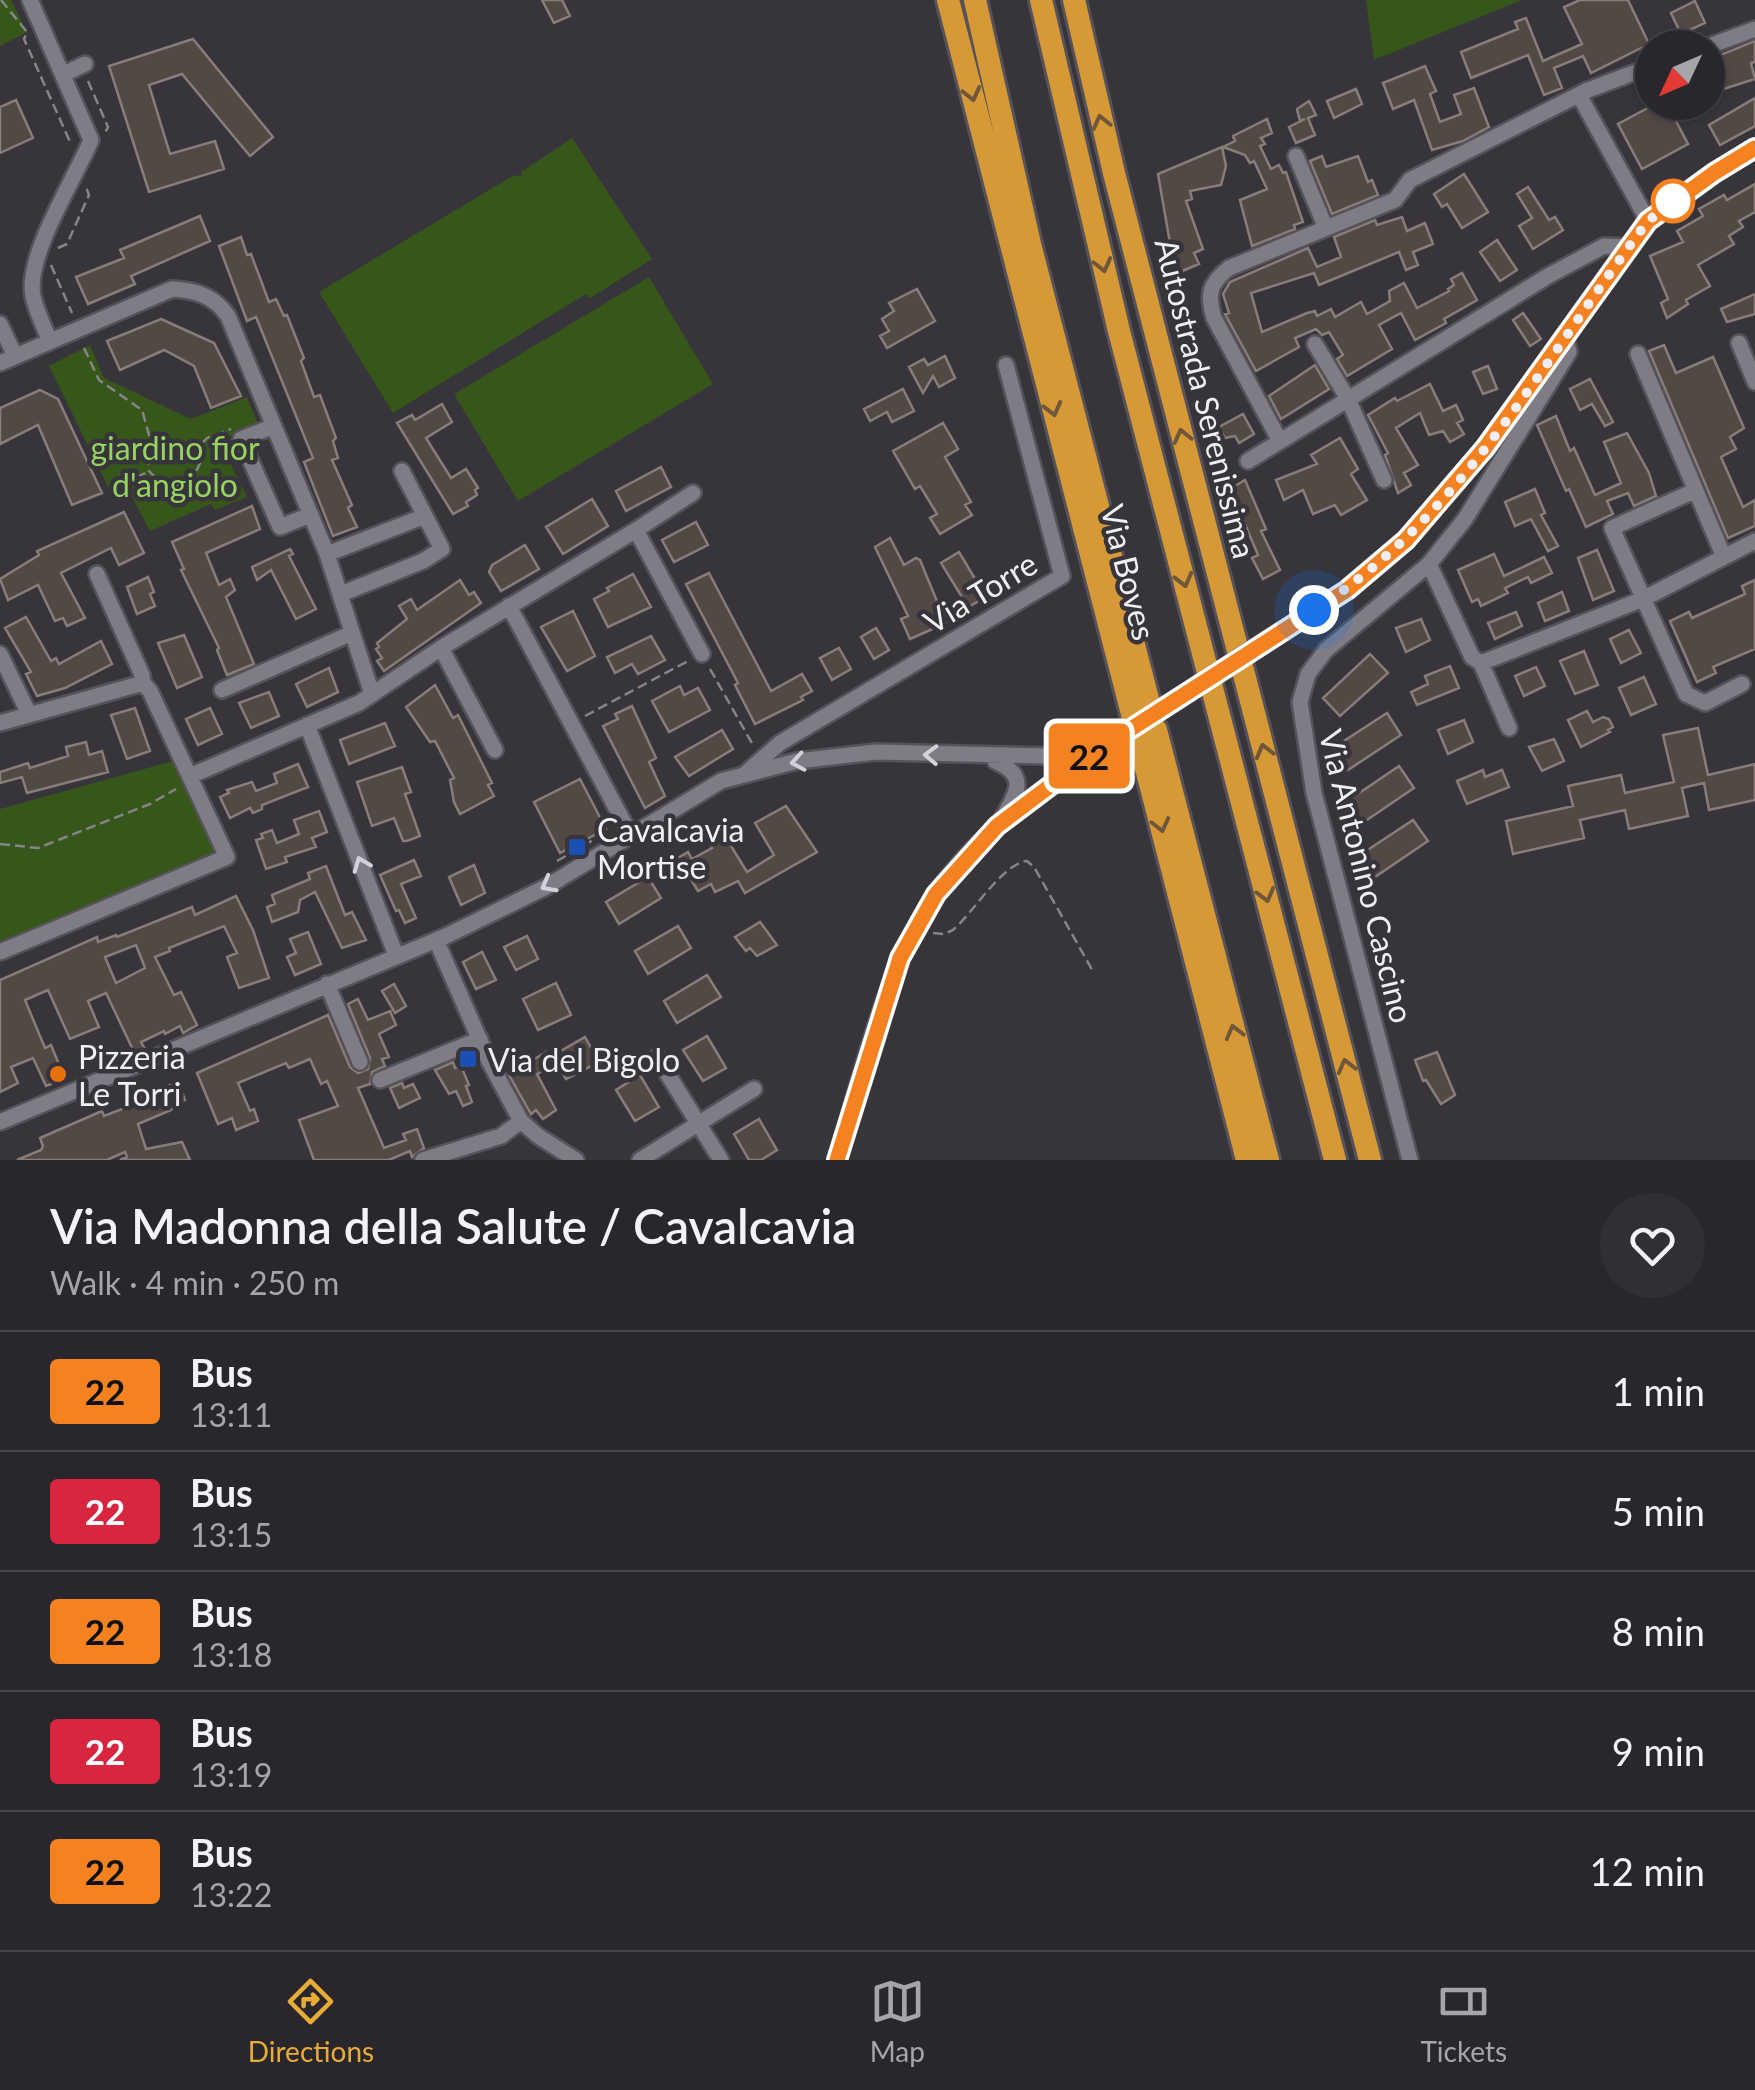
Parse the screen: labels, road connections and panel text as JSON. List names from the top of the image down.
{
  "streets": {
    "highway": ["Autostrada Serenissima", "Via Boves"],
    "street": ["Via Torre", "Via Antonino Cascino"]
  },
  "parks": ["giardino fior d'angiolo"],
  "places": {
    "transit": ["Cavalcavia Mortise", "Via del Bigolo"],
    "other": ["Pizzeria Le Torri"]
  },
  "lines": ["bus line 22"],
  "north": "bottom left",
  "page": {
    "on_map": "22",
    "heading": ["Via Madonna della Salute / Cavalcavia", "Walk · 4 min · 250 m"],
    "list": [
      {
        "mark": "22",
        "name": "Bus",
        "note": "13:11",
        "value": "1 min"
      },
      {
        "mark": "22",
        "name": "Bus",
        "note": "13:15",
        "value": "5 min"
      },
      {
        "mark": "22",
        "name": "Bus",
        "note": "13:18",
        "value": "8 min"
      },
      {
        "mark": "22",
        "name": "Bus",
        "note": "13:19",
        "value": "9 min"
      },
      {
        "mark": "22",
        "name": "Bus",
        "note": "13:22",
        "value": "12 min"
      }
    ],
    "tabs": ["Directions", "Map", "Tickets"]
  }
}
